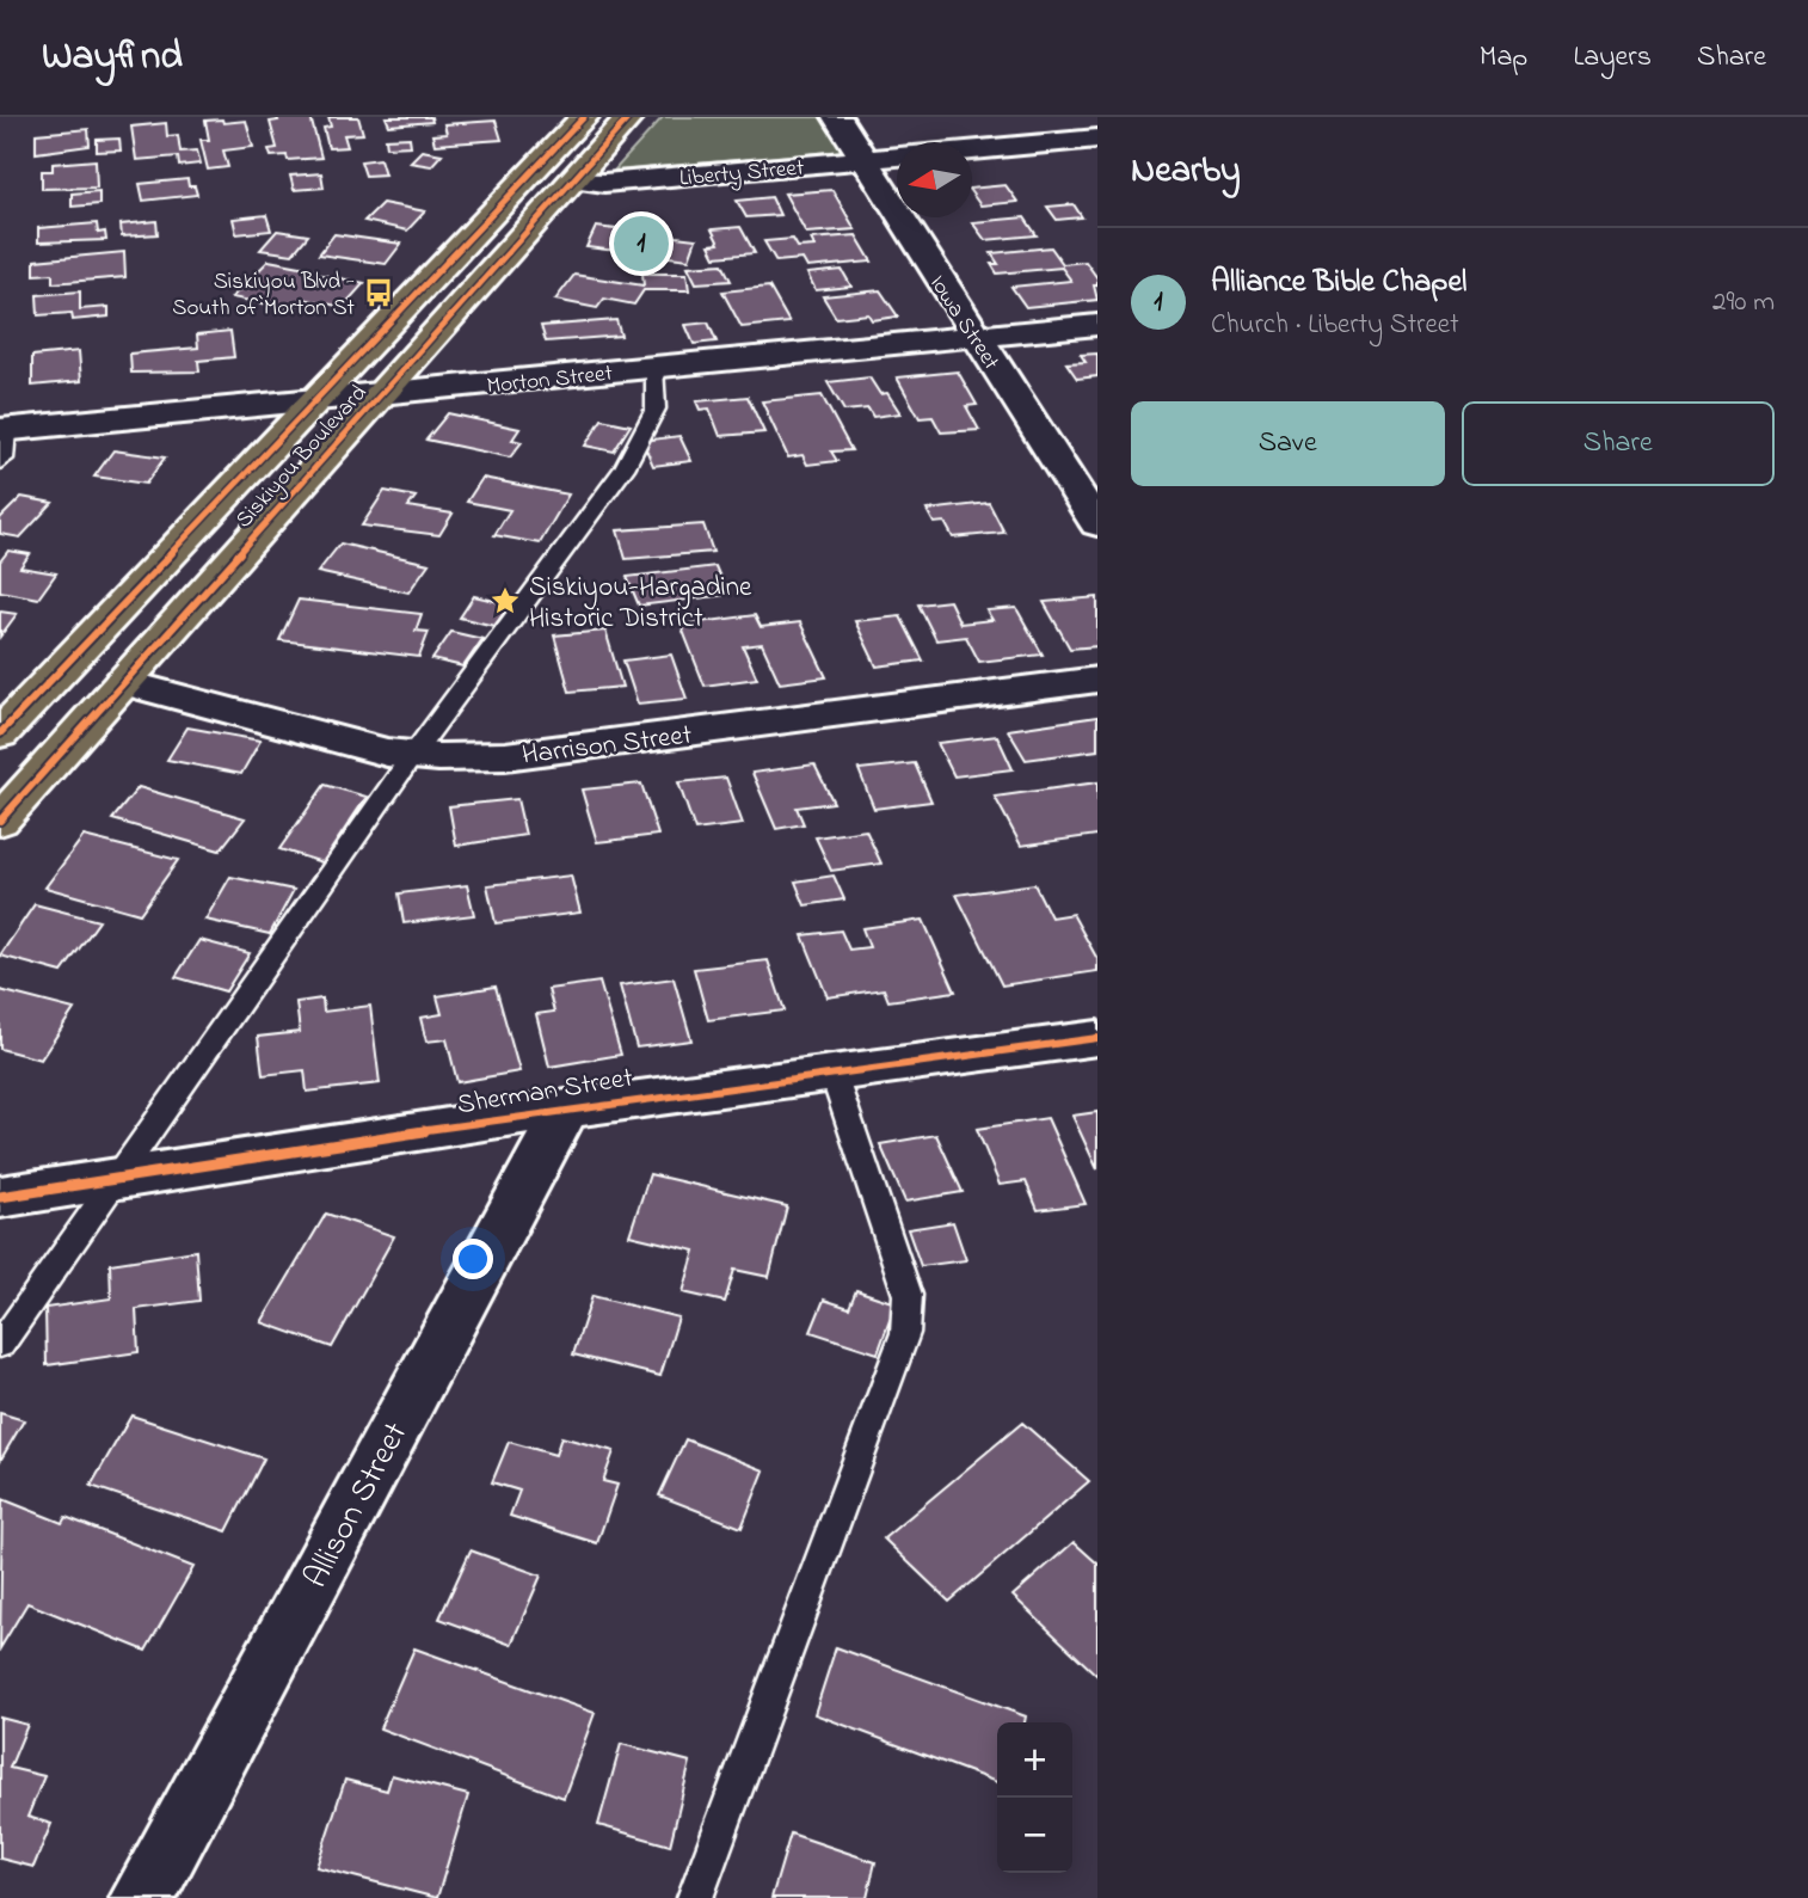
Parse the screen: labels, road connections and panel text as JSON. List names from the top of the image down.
{
  "streets": {
    "main road": ["Siskiyou Boulevard"],
    "street": [
      "Liberty Street",
      "Iowa Street",
      "Morton Street",
      "Harrison Street",
      "Sherman Street",
      "Allison Street"
    ]
  },
  "crossings": [
    ["Liberty Street", "Iowa Street"],
    ["Liberty Street", "Siskiyou Boulevard"],
    ["Iowa Street", "Morton Street"],
    ["Morton Street", "Siskiyou Boulevard"],
    ["Siskiyou Boulevard", "Harrison Street"],
    ["Sherman Street", "Allison Street"]
  ],
  "places": {
    "bus stop": ["Siskiyou Blvd - South of Morton St"],
    "place": ["Siskiyou-Hargadine Historic District"]
  },
  "north": "left",
  "page": {
    "header": "Wayfind",
    "nav": ["Map", "Layers", "Share"],
    "heading": "Nearby",
    "pins": "1",
    "list": [
      {
        "mark": "1",
        "name": "Alliance Bible Chapel",
        "note": "Church · Liberty Street",
        "value": "290 m"
      }
    ],
    "buttons": ["Save", "Share"],
    "map_buttons": ["+", "−"]
  }
}
